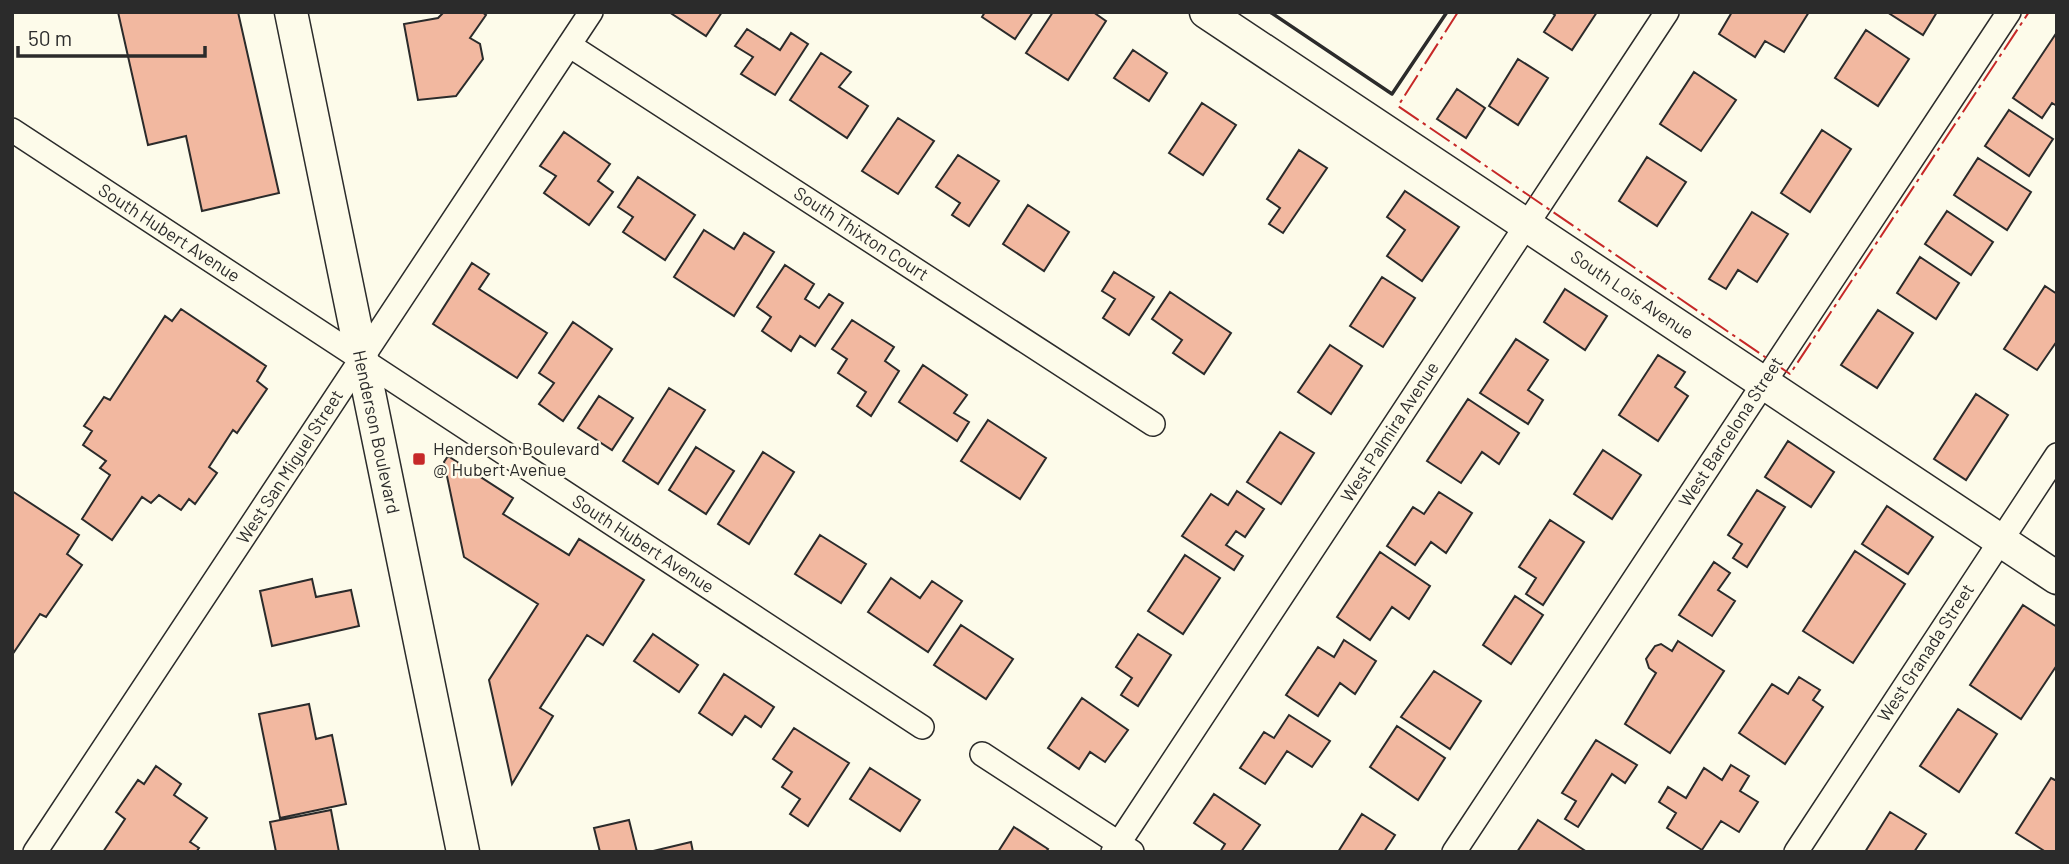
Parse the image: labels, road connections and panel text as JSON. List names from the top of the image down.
{
  "streets": {
    "street": [
      "South Hubert Avenue",
      "South Thixton Court",
      "South Lois Avenue",
      "Henderson Boulevard",
      "West Palmira Avenue",
      "West Barcelona Street",
      "West San Miguel Street",
      "West Granada Street"
    ]
  },
  "crossings": [
    ["South Hubert Avenue", "Henderson Boulevard"],
    ["South Hubert Avenue", "West San Miguel Street"],
    ["South Thixton Court", "West San Miguel Street"],
    ["South Lois Avenue", "West Palmira Avenue"],
    ["South Lois Avenue", "West Barcelona Street"],
    ["South Lois Avenue", "West Granada Street"],
    ["Henderson Boulevard", "West San Miguel Street"]
  ],
  "places": {
    "transit": ["Henderson Boulevard @ Hubert Avenue"]
  },
  "scale_bar": "50 m"
}
